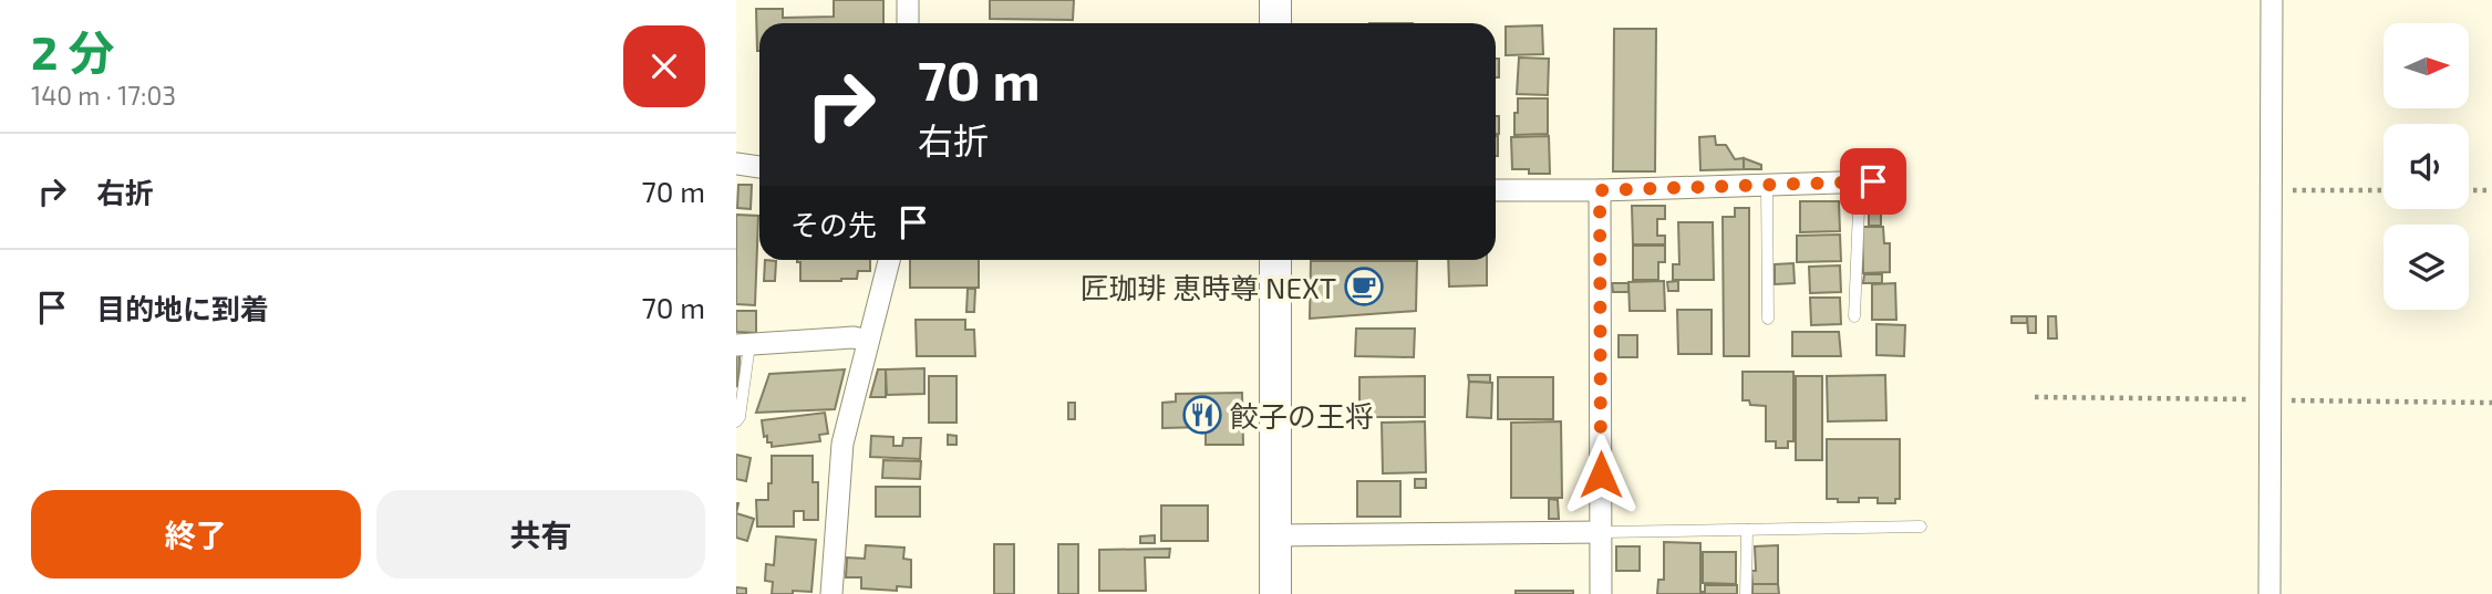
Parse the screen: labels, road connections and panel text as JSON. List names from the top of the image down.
{
  "places": {
    "cafe": ["匠珈琲 恵時尊 NEXT"],
    "restaurant": ["餃子の王将"]
  },
  "north": "right",
  "page": {
    "heading": ["2 分", "140 m · 17:03"],
    "turn": ["70 m", "右折"],
    "list": [
      {
        "name": "右折",
        "value": "70 m"
      },
      {
        "name": "目的地に到着",
        "value": "70 m"
      }
    ],
    "then": "その先",
    "buttons": ["終了", "共有"]
  }
}
